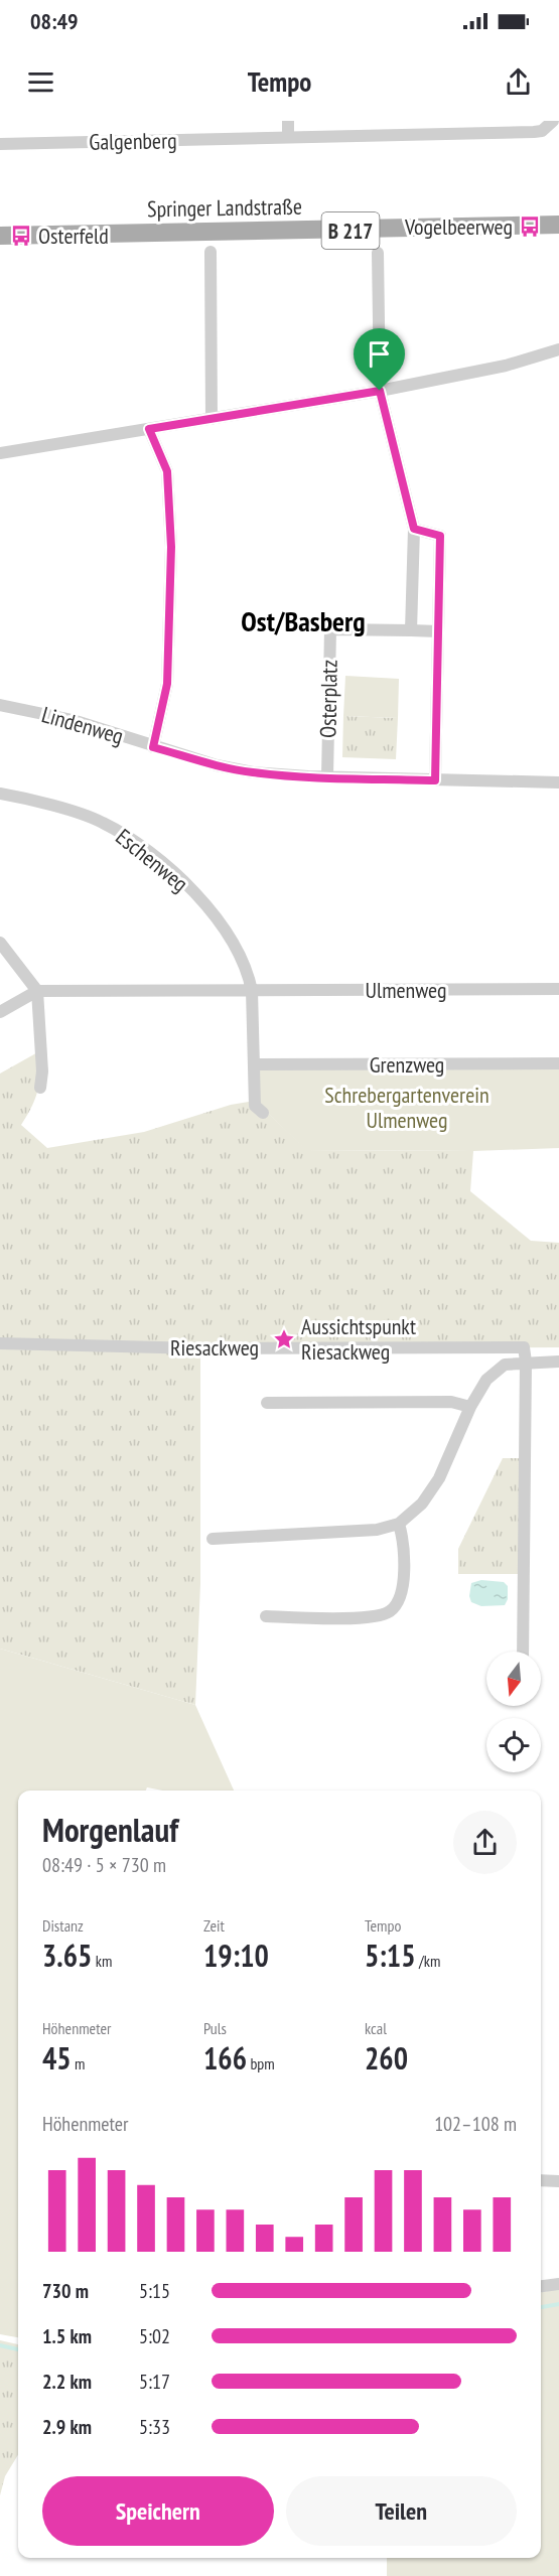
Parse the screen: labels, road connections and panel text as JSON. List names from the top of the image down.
{
  "streets": {
    "main road": ["Springer Landstraße", "B 217"],
    "street": [
      "Galgenberg",
      "Osterplatz",
      "Lindenweg",
      "Eschenweg",
      "Ulmenweg",
      "Grenzweg",
      "Riesackweg"
    ]
  },
  "crossings": [
    ["Osterplatz", "Lindenweg"],
    ["Eschenweg", "Ulmenweg"]
  ],
  "districts": ["Ost/Basberg"],
  "parks": ["Schrebergartenverein Ulmenweg"],
  "places": {
    "bus stop": ["Vogelbeerweg", "Osterfeld"],
    "place": ["Aussichtspunkt Riesackweg"]
  },
  "north": "bottom",
  "page": {
    "status": "08:49",
    "header": "Tempo",
    "heading": ["Morgenlauf", "08:49 · 5 × 730 m"],
    "stats": [
      ["Distanz", "3.65 km"],
      ["Zeit", "19:10"],
      ["Tempo", "5:15 /km"],
      ["Höhenmeter", "45 m"],
      ["Puls", "166 bpm"],
      ["kcal", "260"]
    ],
    "chart": ["Höhenmeter", "102–108 m"],
    "list": [
      {
        "name": "730 m",
        "note": "5:15"
      },
      {
        "name": "1.5 km",
        "note": "5:02"
      },
      {
        "name": "2.2 km",
        "note": "5:17"
      },
      {
        "name": "2.9 km",
        "note": "5:33"
      }
    ],
    "buttons": ["Speichern", "Teilen"]
  }
}
